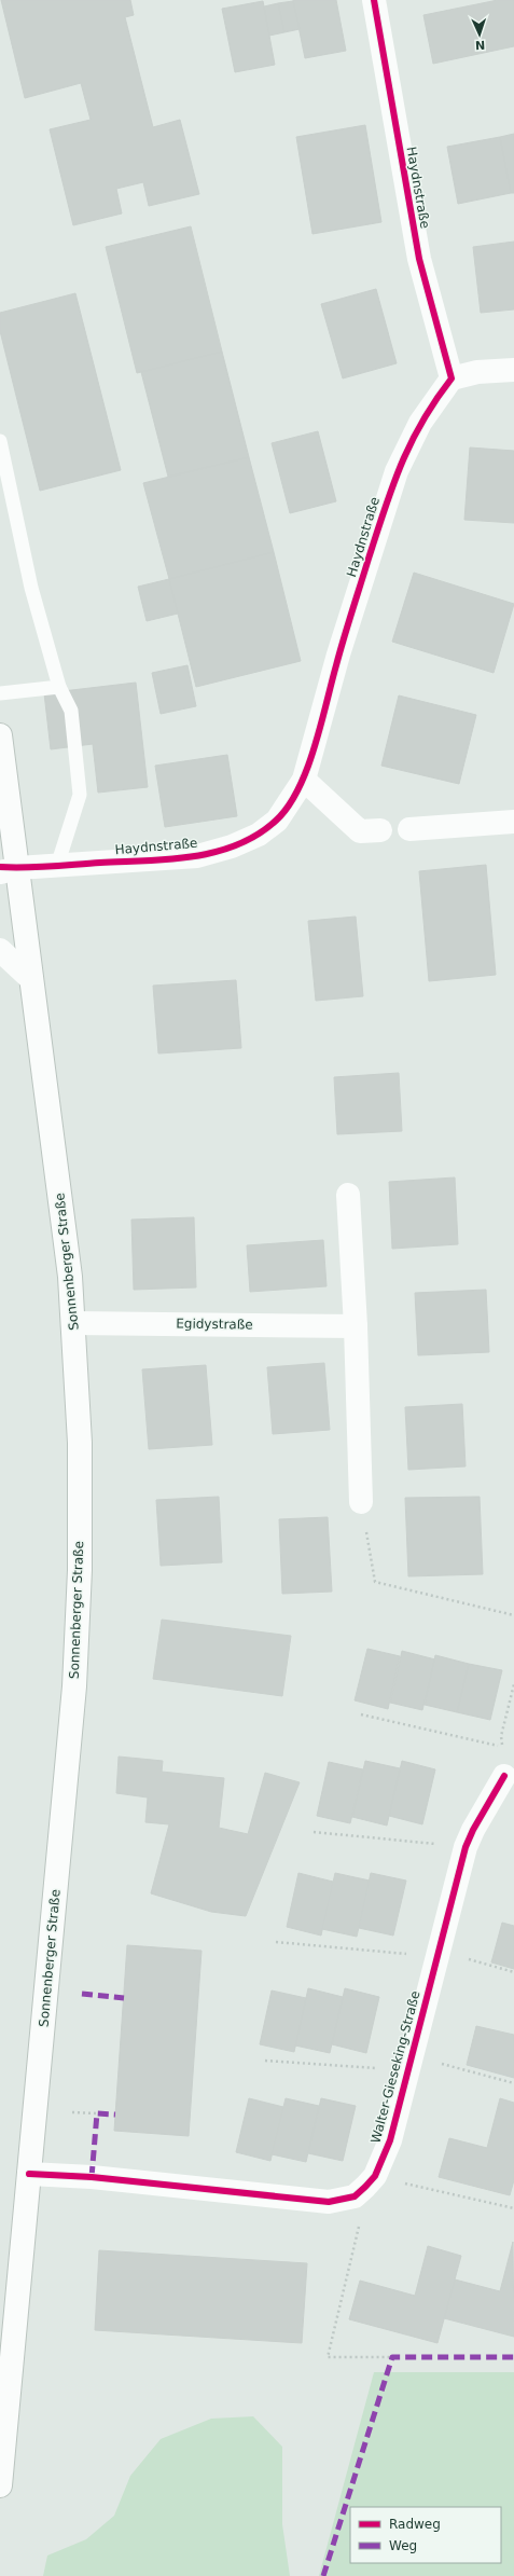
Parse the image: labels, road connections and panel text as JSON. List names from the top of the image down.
{
  "streets": {
    "street": [
      "Haydnstraße",
      "Sonnenberger Straße",
      "Egidystraße",
      "Walter-Gieseking-Straße"
    ]
  },
  "crossings": [
    ["Haydnstraße", "Sonnenberger Straße"],
    ["Sonnenberger Straße", "Egidystraße"]
  ],
  "legend": ["Radweg", "Weg"],
  "north": "bottom"
}
